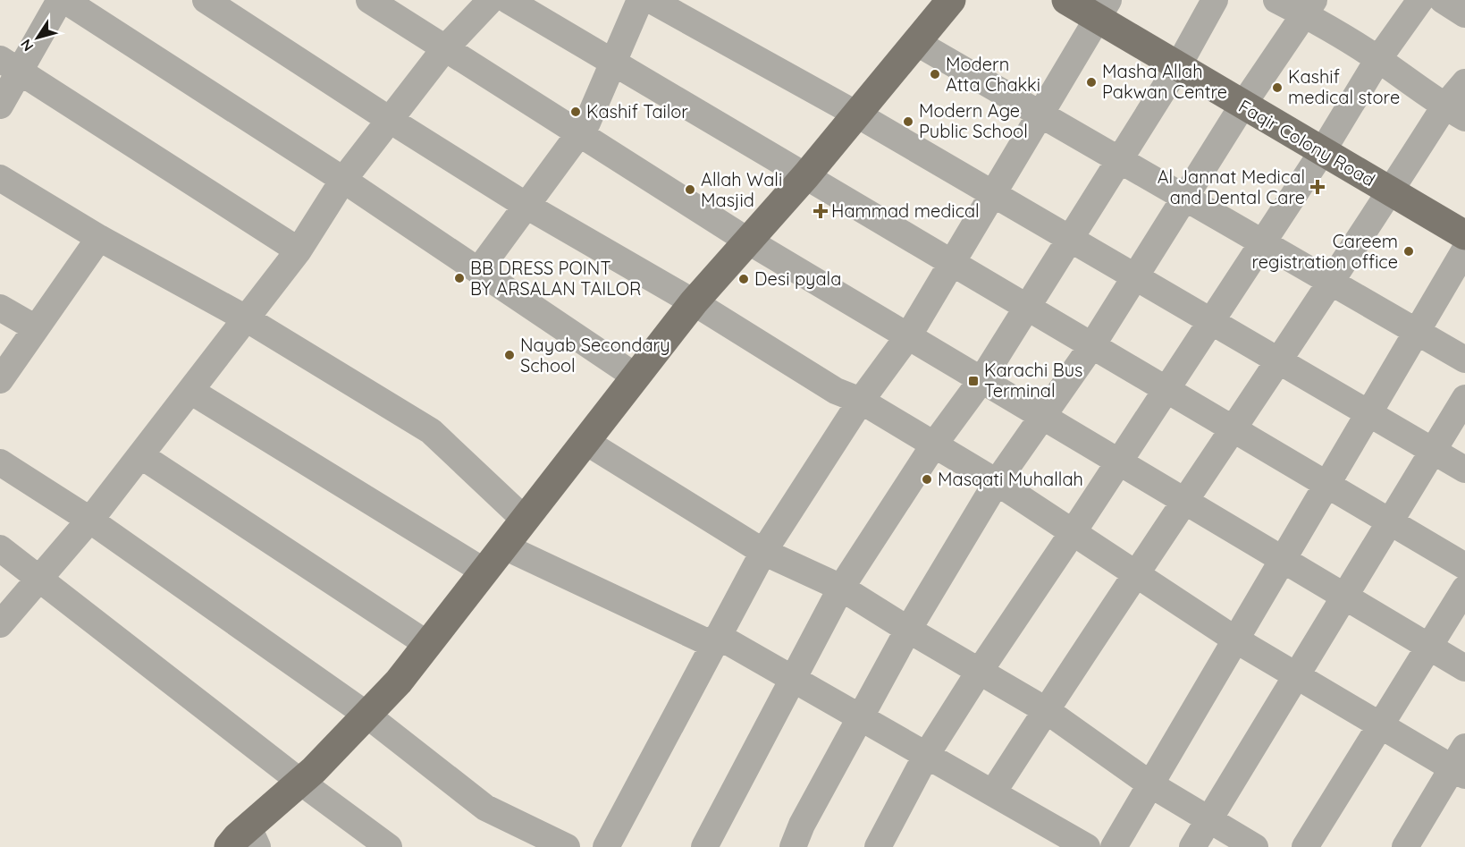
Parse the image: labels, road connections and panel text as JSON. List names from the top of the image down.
{
  "streets": {
    "main road": ["Faqir Colony Road"]
  },
  "places": {
    "other": [
      "Modern Atta Chakki",
      "Masha Allah Pakwan Centre",
      "Kashif medical store",
      "Kashif Tailor",
      "Modern Age Public School",
      "Allah Wali Masjid",
      "Careem registration office",
      "BB DRESS POINT BY ARSALAN TAILOR",
      "Desi pyala",
      "Nayab Secondary School",
      "Masqati Muhallah"
    ],
    "health": ["Al Jannat Medical and Dental Care", "Hammad medical"],
    "transit": ["Karachi Bus Terminal"]
  },
  "north": "bottom left"
}
